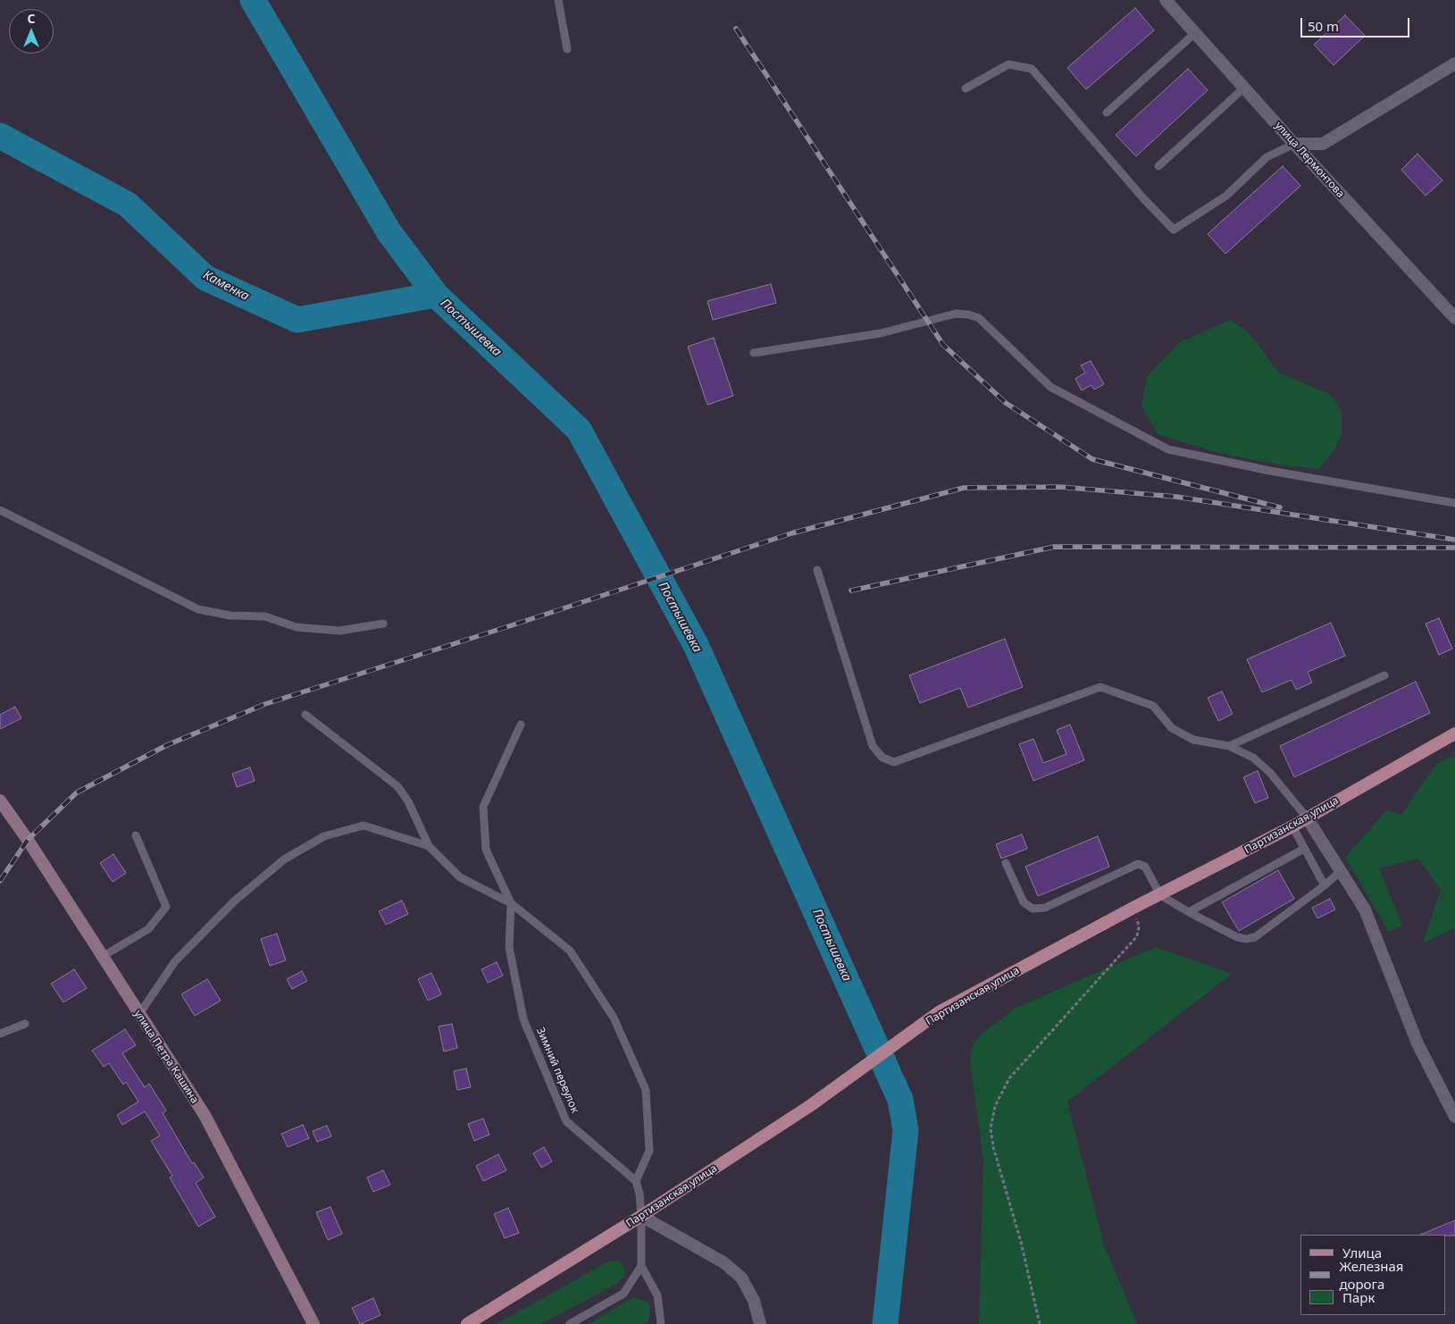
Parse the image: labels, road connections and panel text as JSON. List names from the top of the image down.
{
  "streets": {
    "main road": ["Партизанская улица", "улица Петра Кашина"],
    "street": ["улица Лермонтова"],
    "lane": ["Зимний переулок"]
  },
  "water": ["Каменка", "Постышевка"],
  "legend": ["Улица", "Железная дорога", "Парк"],
  "scale_bar": "50 m",
  "north": "top"
}
